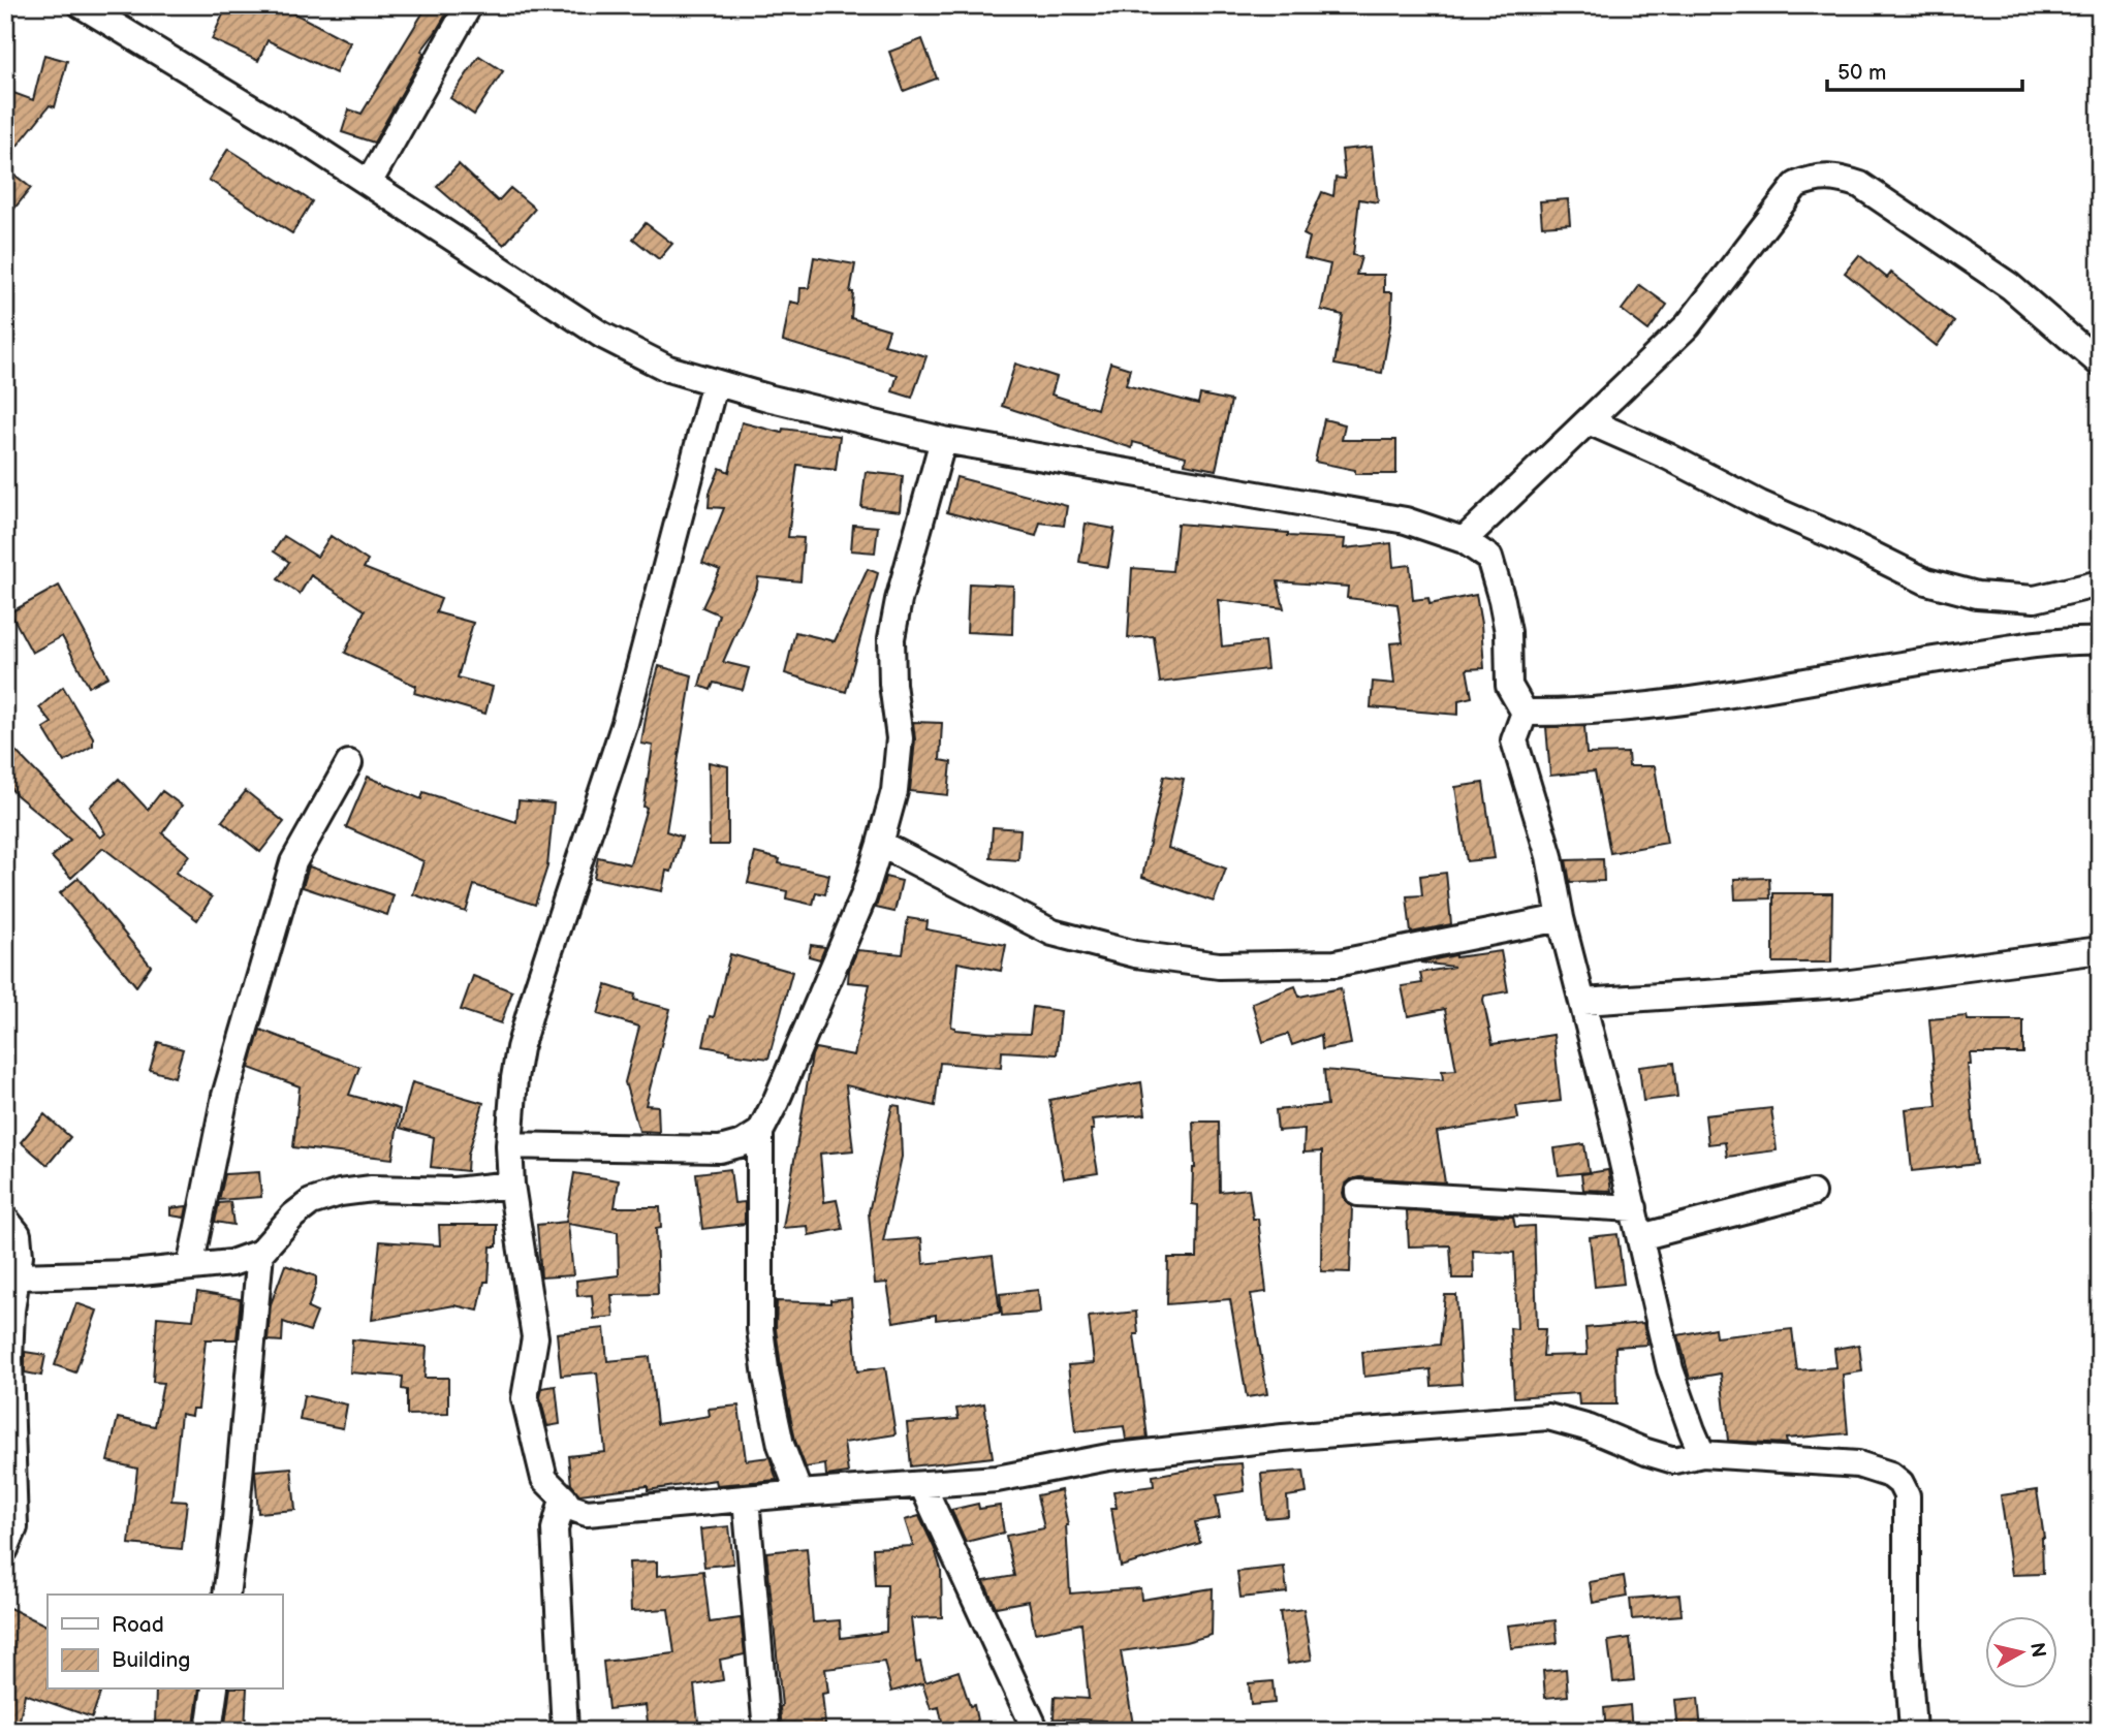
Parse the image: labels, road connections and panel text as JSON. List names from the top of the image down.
{
  "legend": ["Road", "Building"],
  "scale_bar": "50 m",
  "north": "right"
}
